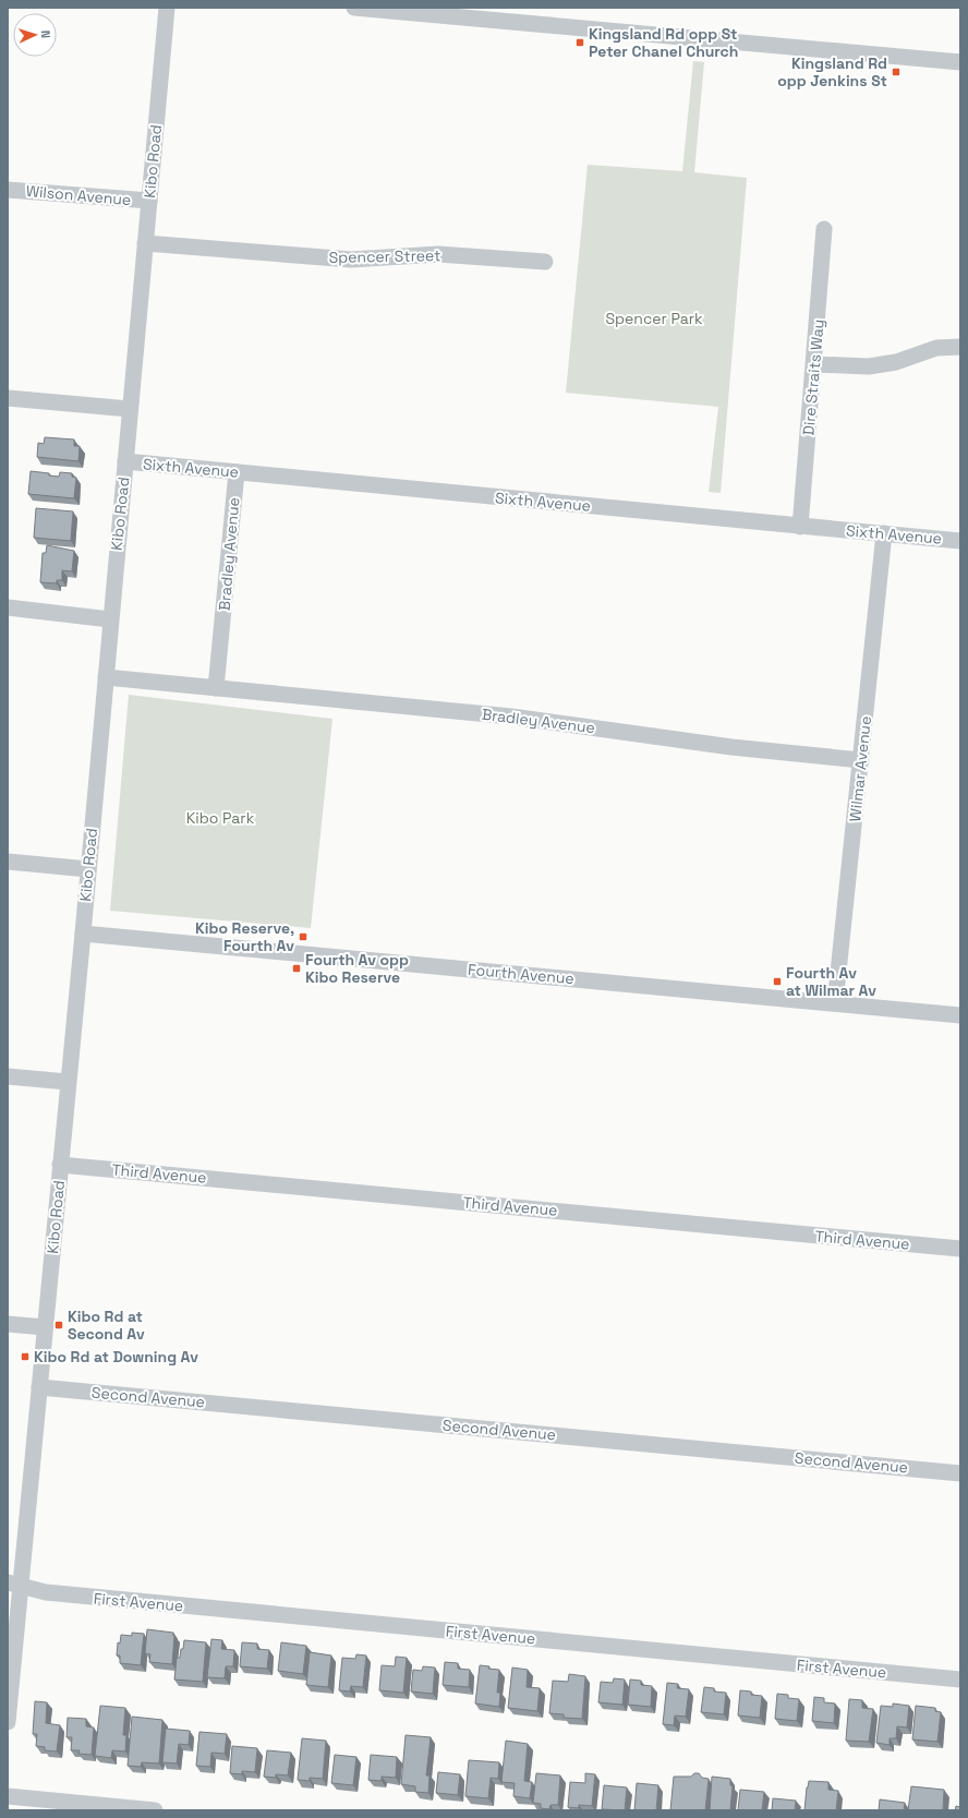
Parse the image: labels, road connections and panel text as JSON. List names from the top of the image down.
{
  "streets": {
    "street": [
      "Kibo Road",
      "Wilson Avenue",
      "Spencer Street",
      "Dire Straits Way",
      "Sixth Avenue",
      "Bradley Avenue",
      "Wilmar Avenue",
      "Fourth Avenue",
      "Third Avenue",
      "Second Avenue",
      "First Avenue"
    ]
  },
  "crossings": [
    ["Kibo Road", "Wilson Avenue"],
    ["Kibo Road", "Spencer Street"],
    ["Kibo Road", "Sixth Avenue"],
    ["Kibo Road", "Bradley Avenue"],
    ["Kibo Road", "Fourth Avenue"],
    ["Kibo Road", "Third Avenue"],
    ["Kibo Road", "Second Avenue"],
    ["Kibo Road", "First Avenue"],
    ["Dire Straits Way", "Sixth Avenue"],
    ["Sixth Avenue", "Bradley Avenue"],
    ["Sixth Avenue", "Wilmar Avenue"],
    ["Bradley Avenue", "Wilmar Avenue"],
    ["Wilmar Avenue", "Fourth Avenue"]
  ],
  "parks": ["Spencer Park", "Kibo Park"],
  "places": {
    "transit": [
      "Kingsland Rd opp St Peter Chanel Church",
      "Kingsland Rd opp Jenkins St",
      "Kibo Reserve, Fourth Av",
      "Fourth Av opp Kibo Reserve",
      "Fourth Av at Wilmar Av",
      "Kibo Rd at Second Av",
      "Kibo Rd at Downing Av"
    ]
  },
  "north": "right"
}
